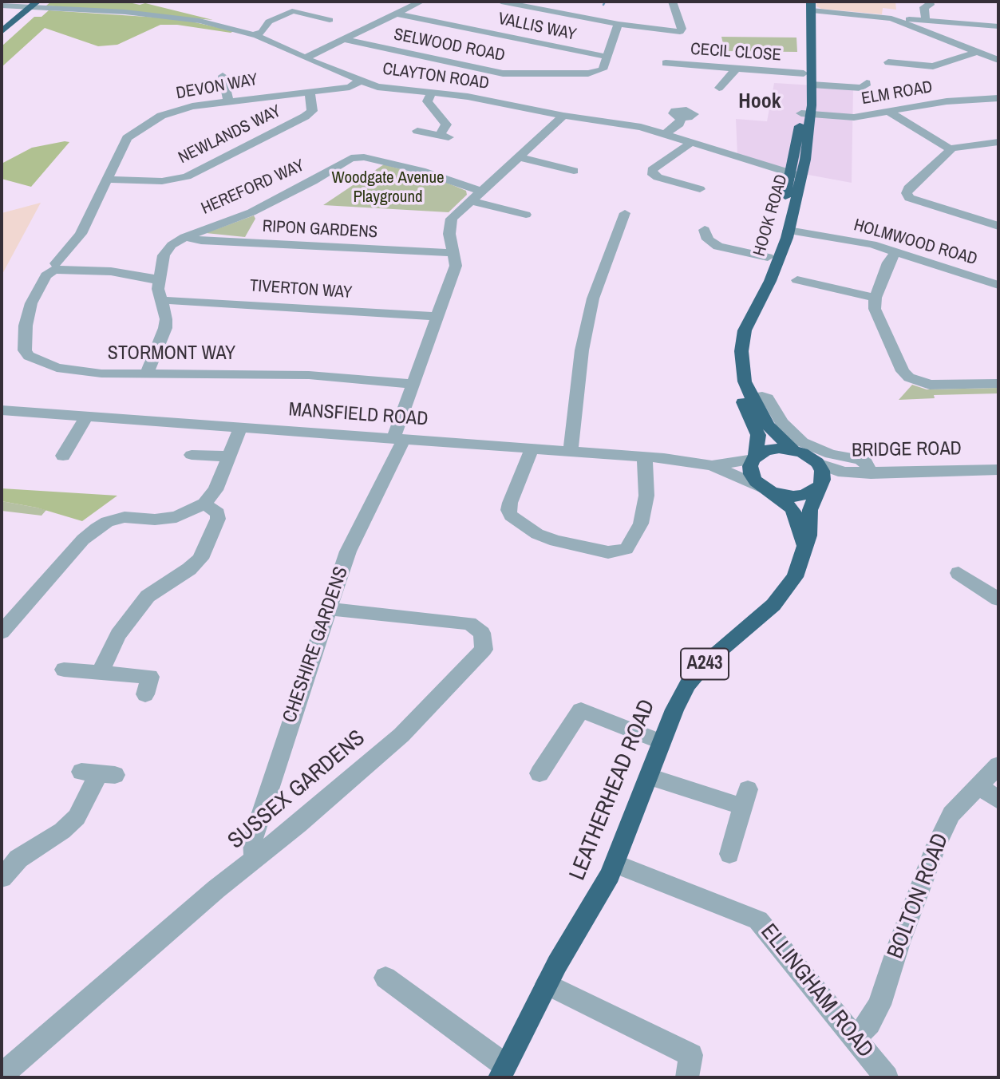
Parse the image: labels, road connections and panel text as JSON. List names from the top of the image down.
{
  "streets": {
    "highway": ["HOOK ROAD", "A243", "LEATHERHEAD ROAD"],
    "street": [
      "VALLIS WAY",
      "SELWOOD ROAD",
      "CECIL CLOSE",
      "CLAYTON ROAD",
      "DEVON WAY",
      "ELM ROAD",
      "NEWLANDS WAY",
      "HEREFORD WAY",
      "RIPON GARDENS",
      "HOLMWOOD ROAD",
      "TIVERTON WAY",
      "STORMONT WAY",
      "MANSFIELD ROAD",
      "BRIDGE ROAD",
      "CHESHIRE GARDENS",
      "SUSSEX GARDENS",
      "BOLTON ROAD",
      "ELLINGHAM ROAD"
    ]
  },
  "crossings": [
    ["VALLIS WAY", "SELWOOD ROAD"],
    ["CECIL CLOSE", "HOOK ROAD"],
    ["CLAYTON ROAD", "DEVON WAY"],
    ["CLAYTON ROAD", "HOOK ROAD"],
    ["DEVON WAY", "NEWLANDS WAY"],
    ["DEVON WAY", "STORMONT WAY"],
    ["ELM ROAD", "HOOK ROAD"],
    ["HEREFORD WAY", "RIPON GARDENS"],
    ["HEREFORD WAY", "TIVERTON WAY"],
    ["HEREFORD WAY", "STORMONT WAY"],
    ["HOOK ROAD", "HOLMWOOD ROAD"],
    ["HOOK ROAD", "MANSFIELD ROAD"],
    ["HOOK ROAD", "BRIDGE ROAD"],
    ["HOOK ROAD", "A243"],
    ["RIPON GARDENS", "CHESHIRE GARDENS"],
    ["TIVERTON WAY", "STORMONT WAY"],
    ["TIVERTON WAY", "CHESHIRE GARDENS"],
    ["STORMONT WAY", "CHESHIRE GARDENS"],
    ["MANSFIELD ROAD", "BRIDGE ROAD"],
    ["MANSFIELD ROAD", "CHESHIRE GARDENS"],
    ["MANSFIELD ROAD", "A243"],
    ["BRIDGE ROAD", "A243"],
    ["CHESHIRE GARDENS", "SUSSEX GARDENS"],
    ["A243", "LEATHERHEAD ROAD"],
    ["LEATHERHEAD ROAD", "ELLINGHAM ROAD"],
    ["BOLTON ROAD", "ELLINGHAM ROAD"]
  ],
  "districts": ["Hook"],
  "parks": ["Woodgate Avenue Playground"]
}
